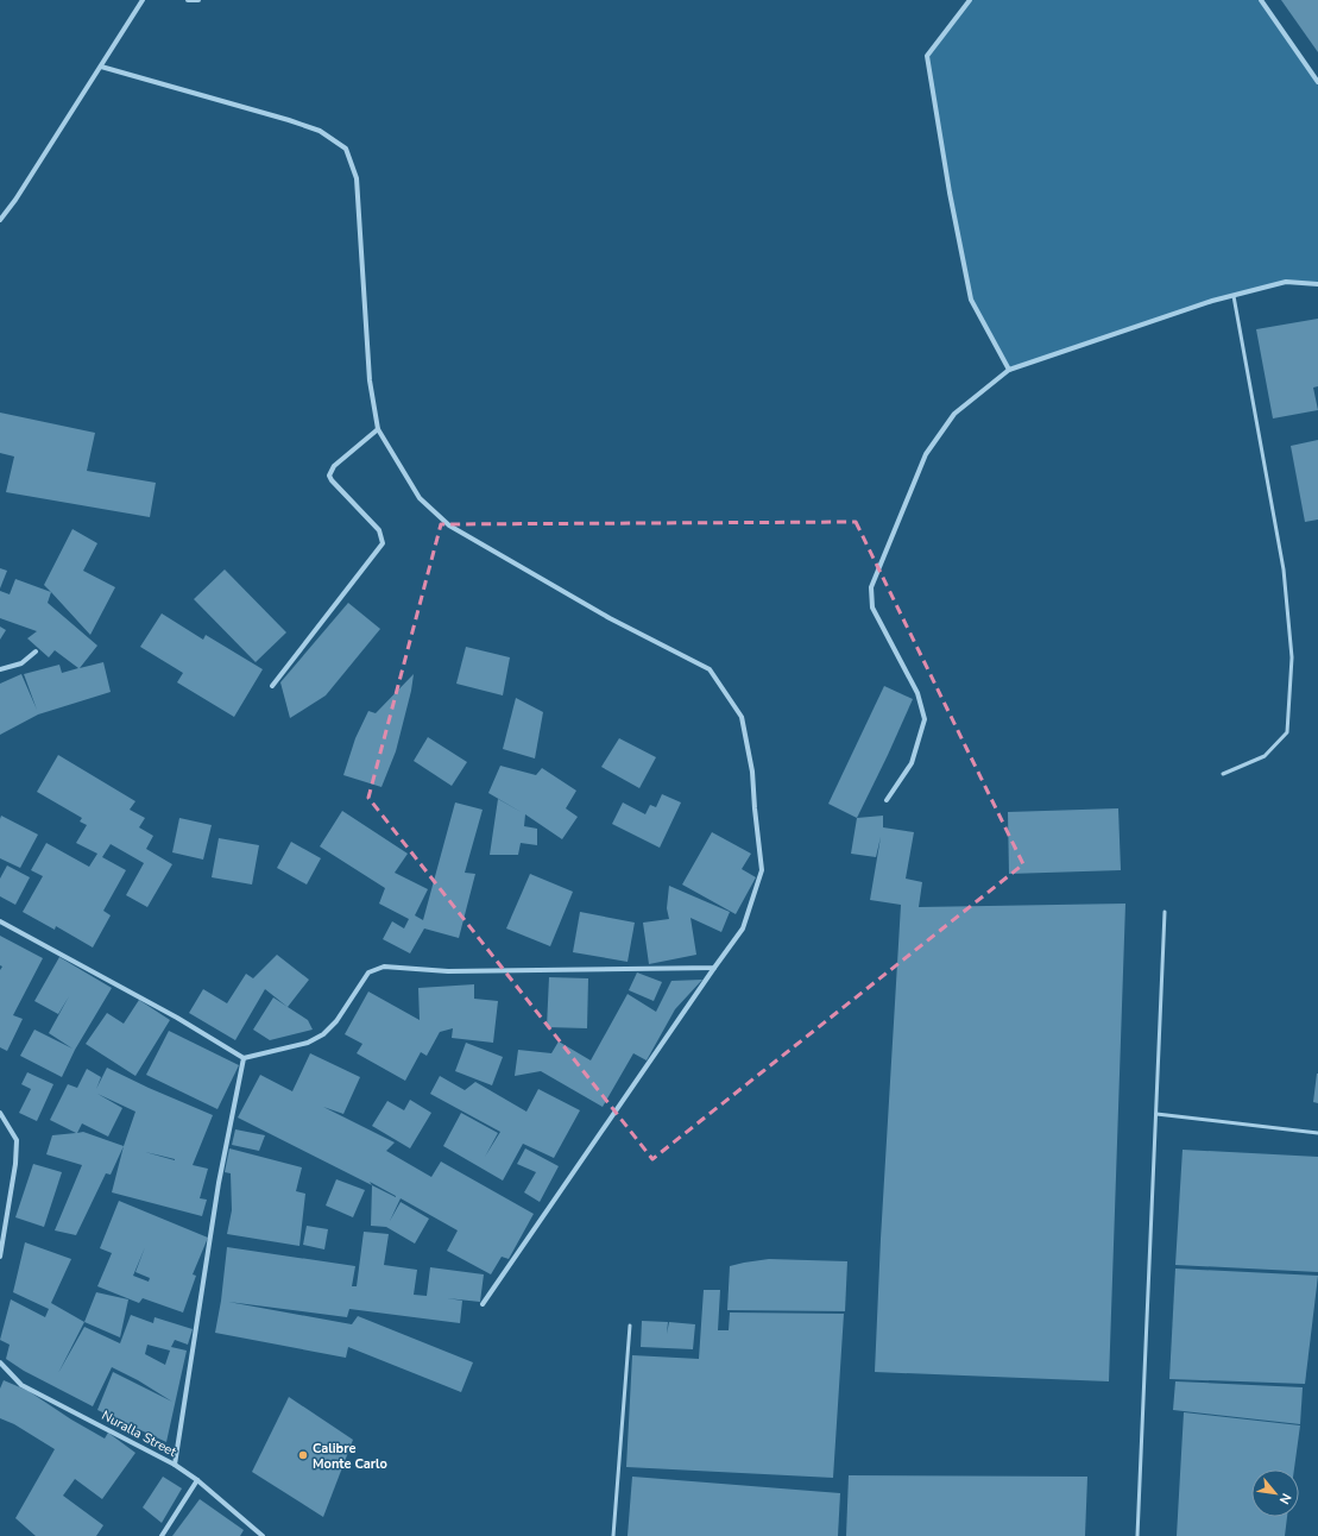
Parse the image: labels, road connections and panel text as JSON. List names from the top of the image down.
{
  "streets": {
    "street": ["Nuralla Street"]
  },
  "places": ["Calibre Monte Carlo"],
  "north": "bottom right"
}
